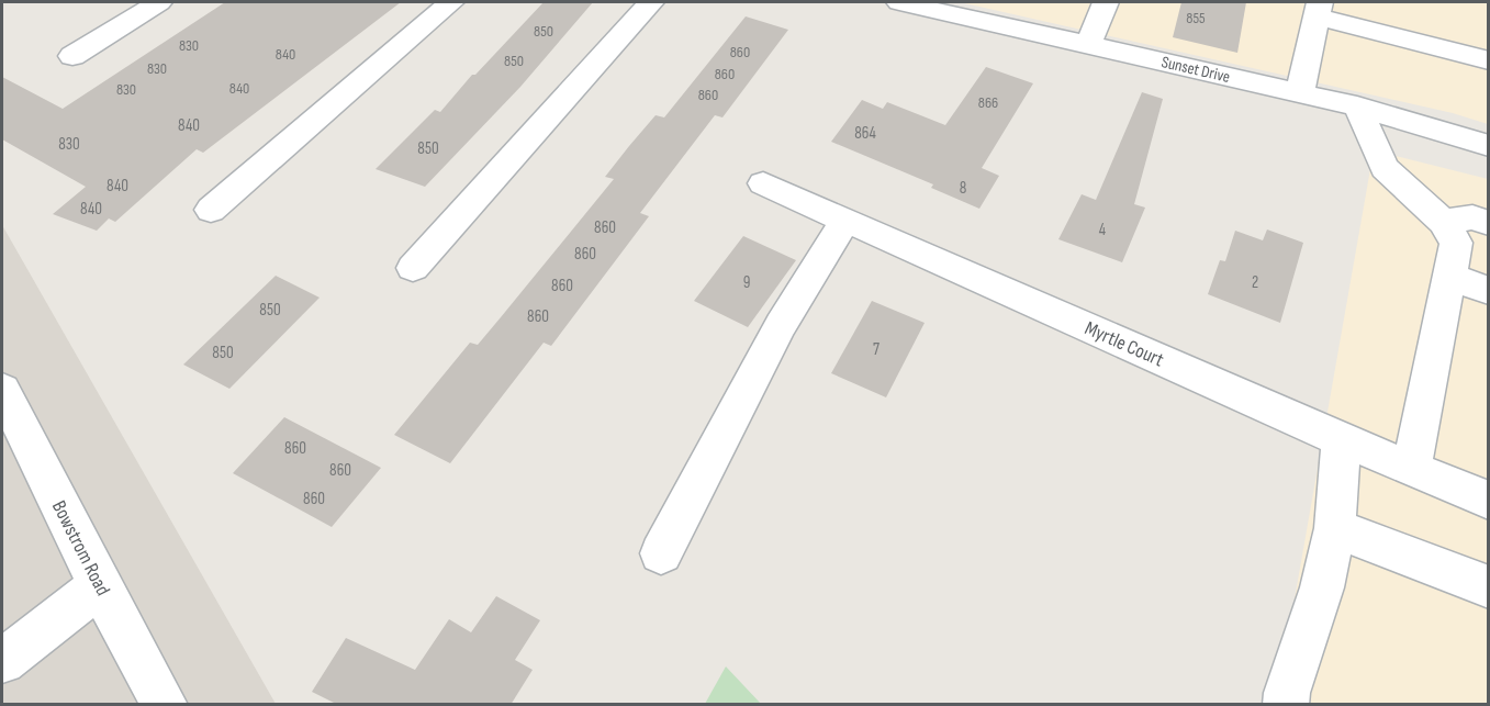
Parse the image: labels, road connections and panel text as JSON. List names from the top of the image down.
{
  "streets": {
    "street": ["Sunset Drive", "Myrtle Court", "Bowstrom Road"]
  },
  "house_numbers": [
    "855",
    "850",
    "830",
    "860",
    "840",
    "850",
    "830",
    "860",
    "840",
    "830",
    "860",
    "866",
    "840",
    "864",
    "830",
    "850",
    "840",
    "8",
    "840",
    "860",
    "4",
    "860",
    "9",
    "2",
    "860",
    "850",
    "860",
    "7",
    "850",
    "860",
    "860",
    "860"
  ]
}
